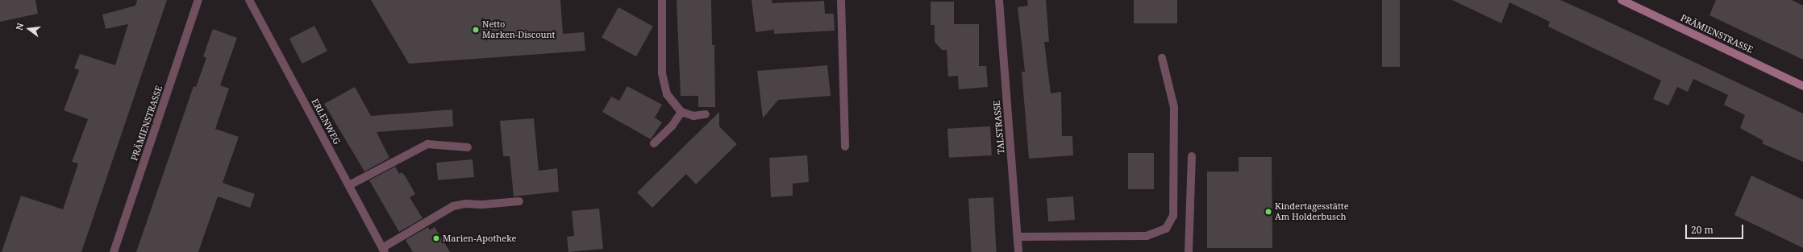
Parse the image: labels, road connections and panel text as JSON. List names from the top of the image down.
{
  "streets": {
    "street": ["PRÄMIENSTRASSE", "ERLENWEG", "TALSTRASSE"]
  },
  "places": ["Netto Marken-Discount", "Kindertagesstätte Am Holderbusch", "Marien-Apotheke"],
  "scale_bar": "20 m",
  "north": "left"
}
